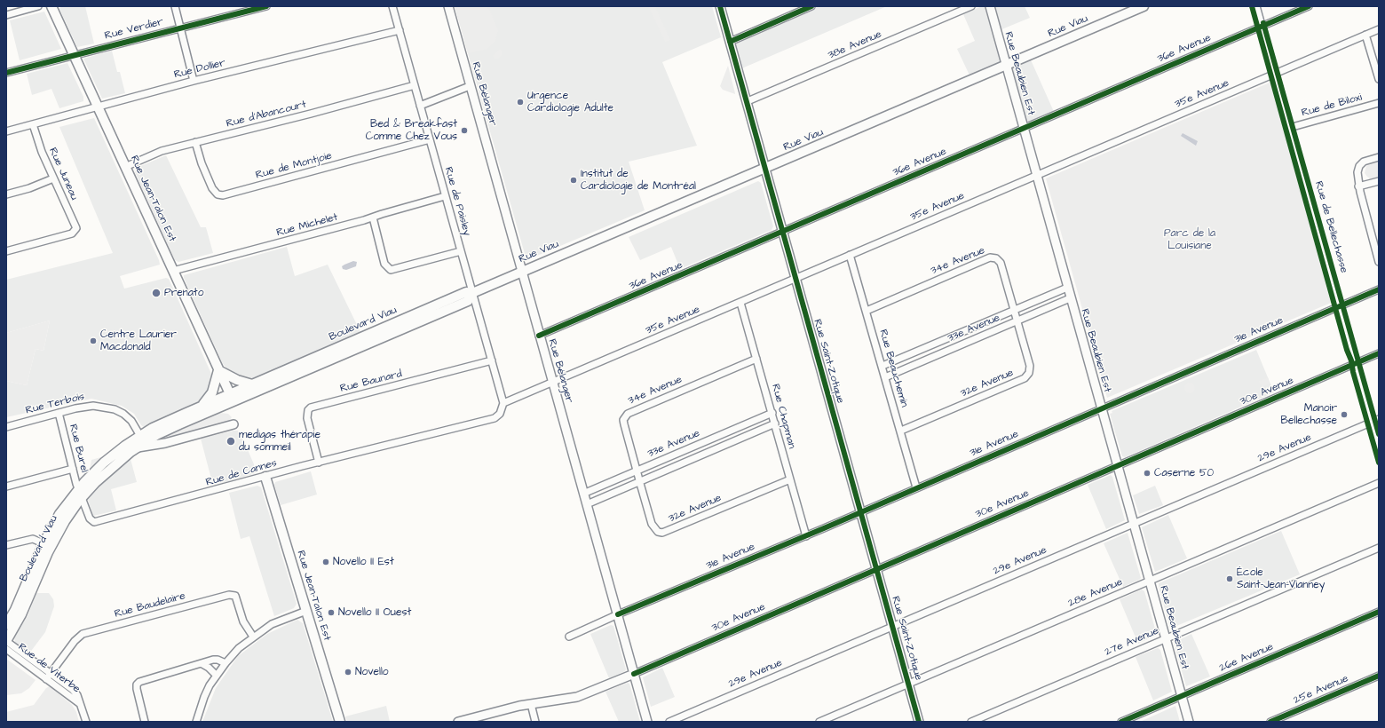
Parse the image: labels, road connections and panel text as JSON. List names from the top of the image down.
{
  "streets": {
    "main road": ["Rue Viau", "Rue Jean-Talon Est", "Boulevard Viau"],
    "street": [
      "Rue Verdier",
      "38e Avenue",
      "36e Avenue",
      "Rue Dollier",
      "Rue Beaubien Est",
      "Rue Bélanger",
      "35e Avenue",
      "Rue de Biloxi",
      "Rue d'Abancourt",
      "Rue de Montjoie",
      "Rue Juneau",
      "Rue de Paisley",
      "Rue Michelet",
      "Rue de Bellechasse",
      "34e Avenue",
      "33e Avenue",
      "31e Avenue",
      "Rue Saint-Zotique",
      "Rue Beauchemin",
      "Rue Baunard",
      "32e Avenue",
      "30e Avenue",
      "Rue Terbois",
      "Rue Chapman",
      "Rue Burel",
      "29e Avenue",
      "Rue de Cannes",
      "28e Avenue",
      "Rue Baudelaire",
      "27e Avenue",
      "26e Avenue",
      "Rue de Viterbe",
      "25e Avenue"
    ]
  },
  "crossings": [
    ["Rue Viau", "Rue Beaubien Est"],
    ["Rue Viau", "Rue Bélanger"],
    ["Rue Viau", "Rue de Paisley"],
    ["Rue Viau", "Boulevard Viau"],
    ["Rue Viau", "Rue Saint-Zotique"],
    ["Rue Verdier", "Rue Jean-Talon Est"],
    ["38e Avenue", "Rue Saint-Zotique"],
    ["36e Avenue", "Rue Beaubien Est"],
    ["36e Avenue", "Rue Bélanger"],
    ["36e Avenue", "Rue de Bellechasse"],
    ["36e Avenue", "Rue Saint-Zotique"],
    ["Rue Dollier", "Rue Juneau"],
    ["Rue Dollier", "Rue Jean-Talon Est"],
    ["Rue Dollier", "Rue de Paisley"],
    ["Rue Beaubien Est", "35e Avenue"],
    ["Rue Beaubien Est", "33e Avenue"],
    ["Rue Beaubien Est", "31e Avenue"],
    ["Rue Beaubien Est", "30e Avenue"],
    ["Rue Beaubien Est", "29e Avenue"],
    ["Rue Beaubien Est", "28e Avenue"],
    ["Rue Beaubien Est", "27e Avenue"],
    ["Rue Beaubien Est", "26e Avenue"],
    ["Rue Bélanger", "35e Avenue"],
    ["Rue Bélanger", "33e Avenue"],
    ["Rue Bélanger", "31e Avenue"],
    ["Rue Bélanger", "30e Avenue"],
    ["35e Avenue", "Rue de Paisley"],
    ["35e Avenue", "Rue de Bellechasse"],
    ["35e Avenue", "Rue Saint-Zotique"],
    ["35e Avenue", "Rue Beauchemin"],
    ["35e Avenue", "Rue Chapman"],
    ["35e Avenue", "Rue de Cannes"],
    ["Rue de Biloxi", "Rue de Bellechasse"],
    ["Rue d'Abancourt", "Rue de Montjoie"],
    ["Rue d'Abancourt", "Rue Jean-Talon Est"],
    ["Rue d'Abancourt", "Rue de Paisley"],
    ["Rue de Montjoie", "Rue de Paisley"],
    ["Rue Jean-Talon Est", "Rue Michelet"],
    ["Rue Jean-Talon Est", "Boulevard Viau"],
    ["Rue Jean-Talon Est", "Rue de Cannes"],
    ["Rue de Paisley", "Rue Michelet"],
    ["Rue de Paisley", "Boulevard Viau"],
    ["Rue de Paisley", "Rue Baunard"],
    ["Rue de Paisley", "Rue de Cannes"],
    ["Rue de Bellechasse", "31e Avenue"],
    ["Rue de Bellechasse", "30e Avenue"],
    ["Rue de Bellechasse", "29e Avenue"],
    ["34e Avenue", "33e Avenue"],
    ["34e Avenue", "Rue Beauchemin"],
    ["34e Avenue", "32e Avenue"],
    ["34e Avenue", "Rue Chapman"],
    ["Boulevard Viau", "Rue Terbois"],
    ["Boulevard Viau", "Rue Burel"],
    ["Boulevard Viau", "Rue de Cannes"],
    ["Boulevard Viau", "Rue de Viterbe"],
    ["33e Avenue", "Rue Beauchemin"],
    ["33e Avenue", "32e Avenue"],
    ["33e Avenue", "Rue Chapman"],
    ["31e Avenue", "Rue Saint-Zotique"],
    ["31e Avenue", "Rue Beauchemin"],
    ["31e Avenue", "Rue Chapman"],
    ["Rue Saint-Zotique", "30e Avenue"],
    ["Rue Saint-Zotique", "29e Avenue"],
    ["Rue Saint-Zotique", "28e Avenue"],
    ["Rue Beauchemin", "32e Avenue"],
    ["Rue Baunard", "Rue de Cannes"],
    ["32e Avenue", "Rue Chapman"],
    ["Rue Terbois", "Rue Burel"],
    ["Rue Burel", "Rue de Cannes"],
    ["Rue Baudelaire", "Rue de Viterbe"]
  ],
  "parks": ["Parc de la Louisiane"],
  "places": [
    "Urgence Cardiologie Adulte",
    "Bed & Breakfast Comme Chez Vous",
    "Institut de Cardiologie de Montréal",
    "Prenato",
    "Centre Laurier Macdonald",
    "Manoir Bellechasse",
    "medigas thérapie du sommeil",
    "Caserne 50",
    "Novello II Est",
    "École Saint-Jean-Vianney",
    "Novello II Ouest",
    "Novello"
  ]
}
